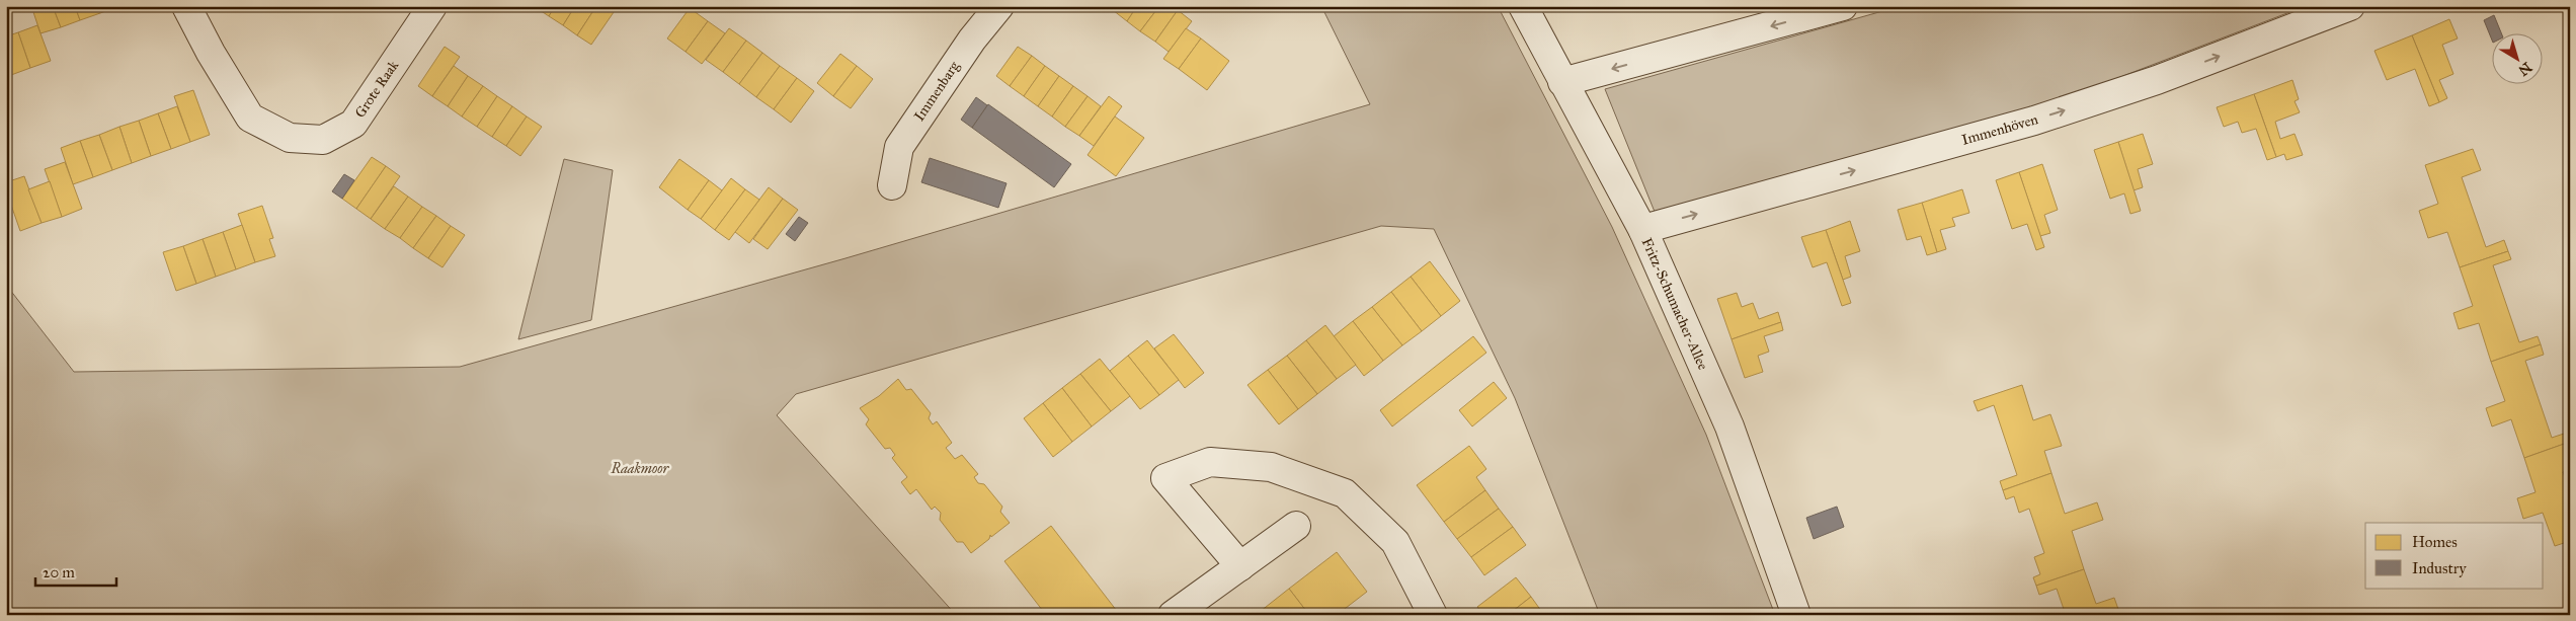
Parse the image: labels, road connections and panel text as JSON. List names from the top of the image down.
{
  "streets": {
    "street": [
      "Grote Raak",
      "Immenbarg",
      "Immenhöven",
      "Fritz-Schumacher-Allee"
    ]
  },
  "crossings": [
    ["Immenhöven", "Fritz-Schumacher-Allee"]
  ],
  "parks": ["Raakmoor"],
  "legend": ["Homes", "Industry"],
  "scale_bar": "20 m",
  "north": "bottom right"
}
